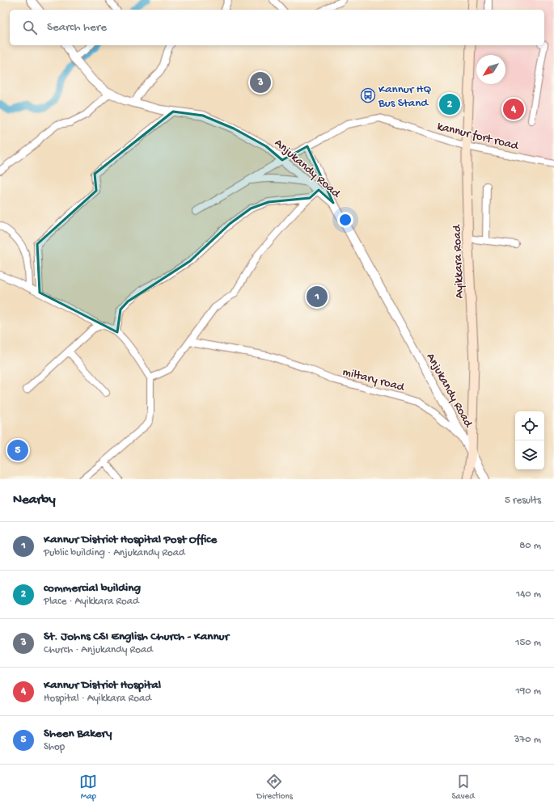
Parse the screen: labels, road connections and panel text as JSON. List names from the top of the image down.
{
  "streets": {
    "main road": ["Ayikkara Road"],
    "street": ["kannur fort road", "Anjukandy Road", "miltary road"]
  },
  "crossings": [
    ["kannur fort road", "Anjukandy Road"],
    ["kannur fort road", "Ayikkara Road"],
    ["Anjukandy Road", "Ayikkara Road"],
    ["Anjukandy Road", "miltary road"]
  ],
  "places": {
    "bus stop": ["Kannur HQ Bus Stand"]
  },
  "north": "bottom left",
  "page": {
    "search": "Search here",
    "pins": [
      "3",
      "2",
      "4",
      "1",
      "5"
    ],
    "heading": ["Nearby", "5 results"],
    "list": [
      {
        "mark": "1",
        "name": "Kannur District Hospital Post Office",
        "note": "Public building · Anjukandy Road",
        "value": "80 m"
      },
      {
        "mark": "2",
        "name": "commercial building",
        "note": "Place · Ayikkara Road",
        "value": "140 m"
      },
      {
        "mark": "3",
        "name": "St. Johns CSI English Church - Kannur",
        "note": "Church · Anjukandy Road",
        "value": "150 m"
      },
      {
        "mark": "4",
        "name": "Kannur District Hospital",
        "note": "Hospital · Ayikkara Road",
        "value": "190 m"
      },
      {
        "mark": "5",
        "name": "Sheen Bakery",
        "note": "Shop",
        "value": "370 m"
      }
    ],
    "nav": ["Map", "Directions", "Saved"]
  }
}
